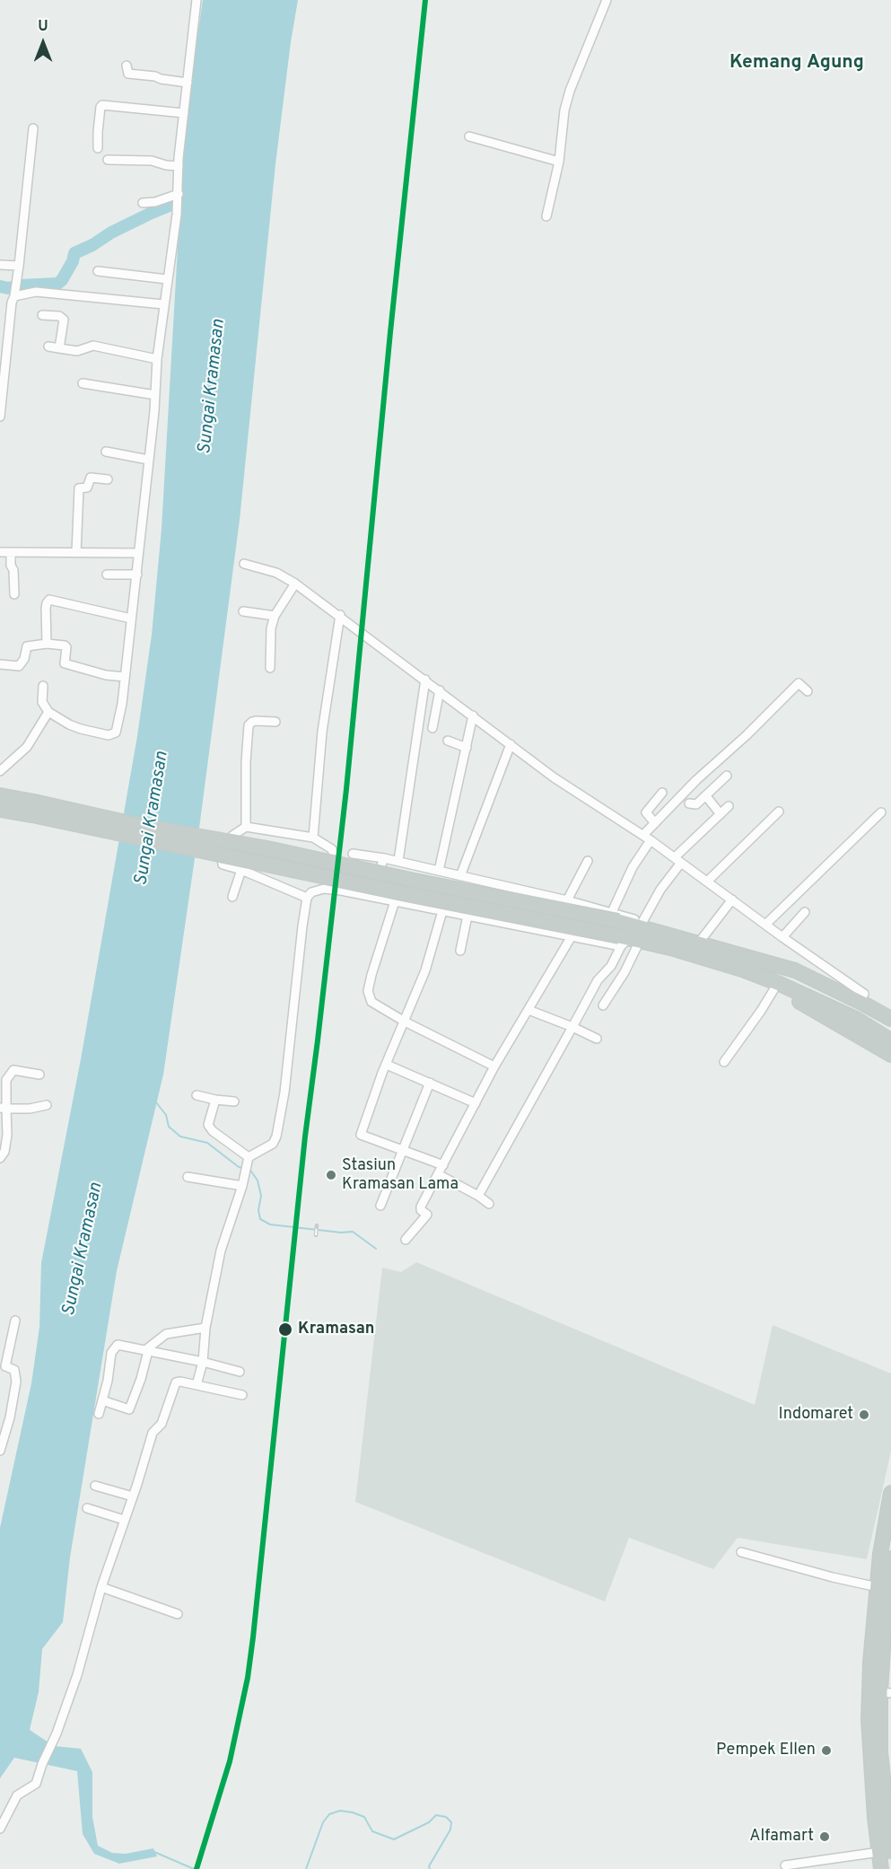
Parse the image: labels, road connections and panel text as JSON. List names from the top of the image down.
{
  "districts": ["Kemang Agung"],
  "water": ["Sungai Kramasan"],
  "places": [
    "Stasiun Kramasan Lama",
    "Kramasan",
    "Indomaret",
    "Pempek Ellen",
    "Alfamart"
  ],
  "north": "top"
}
